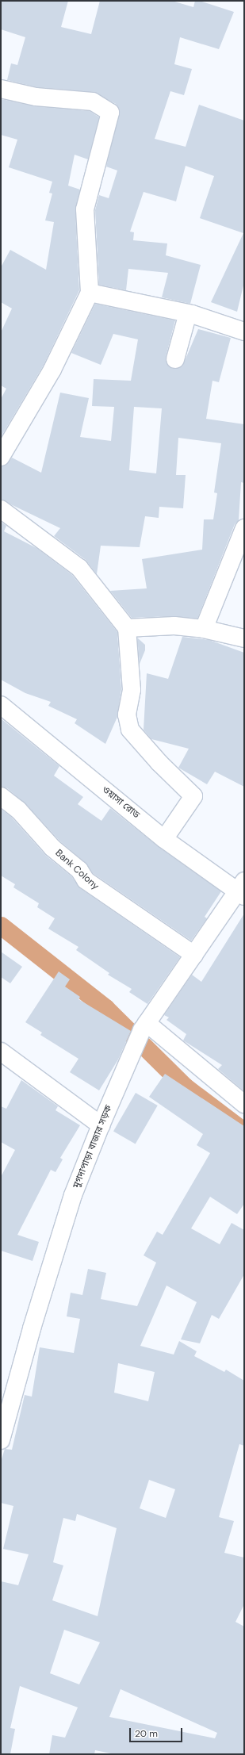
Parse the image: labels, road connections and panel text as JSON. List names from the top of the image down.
{
  "streets": {
    "street": ["ওয়াসা রোড", "Bank Colony", "মুগদাপাড়া বাজার সড়ক"]
  },
  "crossings": [
    ["ওয়াসা রোড", "মুগদাপাড়া বাজার সড়ক"],
    ["Bank Colony", "মুগদাপাড়া বাজার সড়ক"]
  ],
  "scale_bar": "20 m"
}
